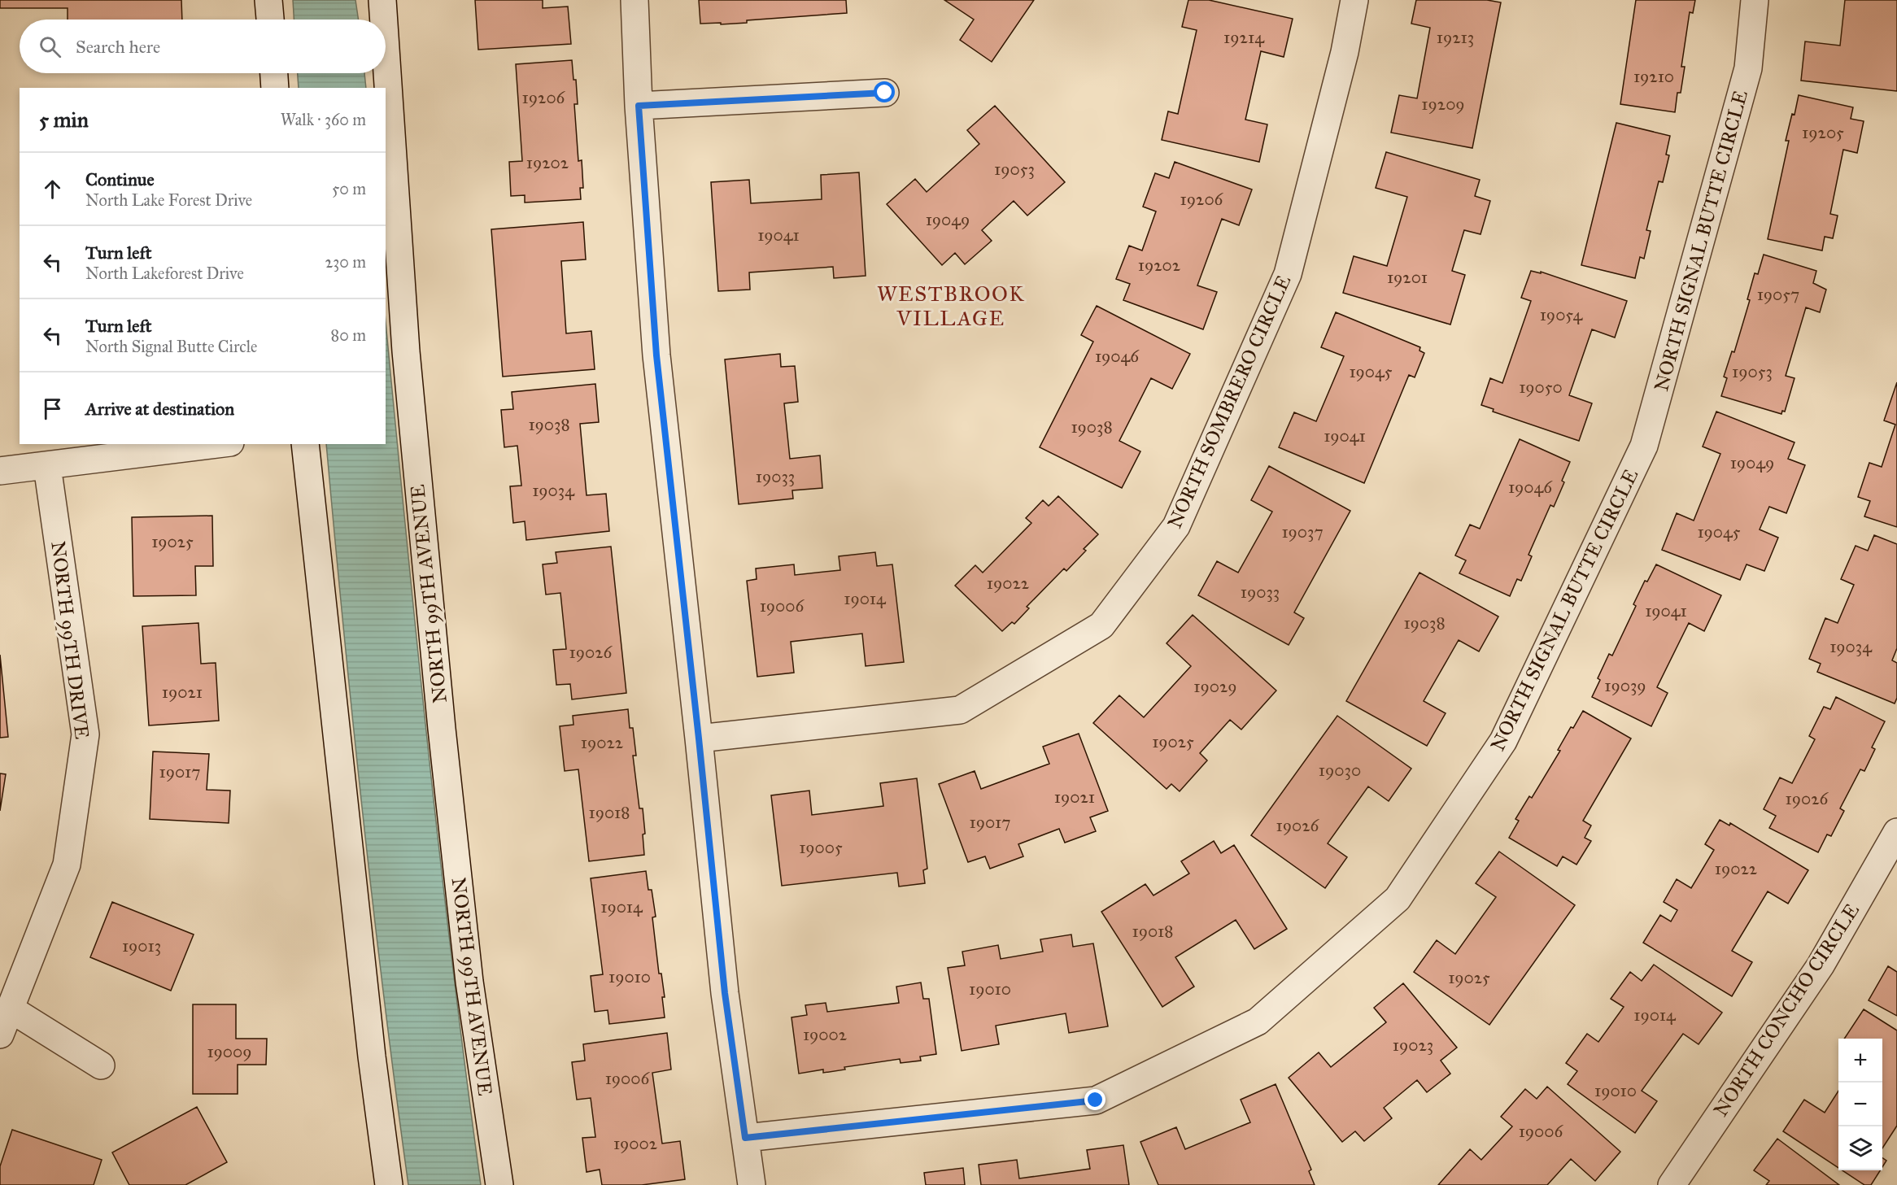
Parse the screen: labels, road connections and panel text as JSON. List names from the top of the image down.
{
  "streets": {
    "street": [
      "NORTH SIGNAL BUTTE CIRCLE",
      "NORTH SOMBRERO CIRCLE",
      "NORTH 99TH AVENUE",
      "NORTH 99TH DRIVE",
      "NORTH CONCHO CIRCLE"
    ]
  },
  "districts": ["WESTBROOK VILLAGE"],
  "house_numbers": [
    "19214",
    "19213",
    "19210",
    "19206",
    "19209",
    "19205",
    "19202",
    "19053",
    "19206",
    "19049",
    "19041",
    "19202",
    "19201",
    "19057",
    "19054",
    "19046",
    "19045",
    "19053",
    "19050",
    "19038",
    "19038",
    "19041",
    "19049",
    "19033",
    "19046",
    "19034",
    "19037",
    "19045",
    "19025",
    "19022",
    "19033",
    "19014",
    "19006",
    "19041",
    "19038",
    "19034",
    "19026",
    "19039",
    "19029",
    "19021",
    "19025",
    "19022",
    "19030",
    "19017",
    "19021",
    "19026",
    "19018",
    "19017",
    "19026",
    "19005",
    "19022",
    "19014",
    "19018",
    "19013",
    "19010",
    "19025",
    "19010",
    "19014",
    "19002",
    "19023",
    "19009",
    "19006",
    "19010",
    "19006",
    "19002"
  ],
  "page": {
    "search": "Search here",
    "heading": ["5 min", "Walk · 360 m"],
    "list": [
      ["Continue", "North Lake Forest Drive", "50 m"],
      ["Turn left", "North Lakeforest Drive", "230 m"],
      ["Turn left", "North Signal Butte Circle", "80 m"],
      "Arrive at destination"
    ],
    "map_buttons": ["+", "−"]
  }
}
